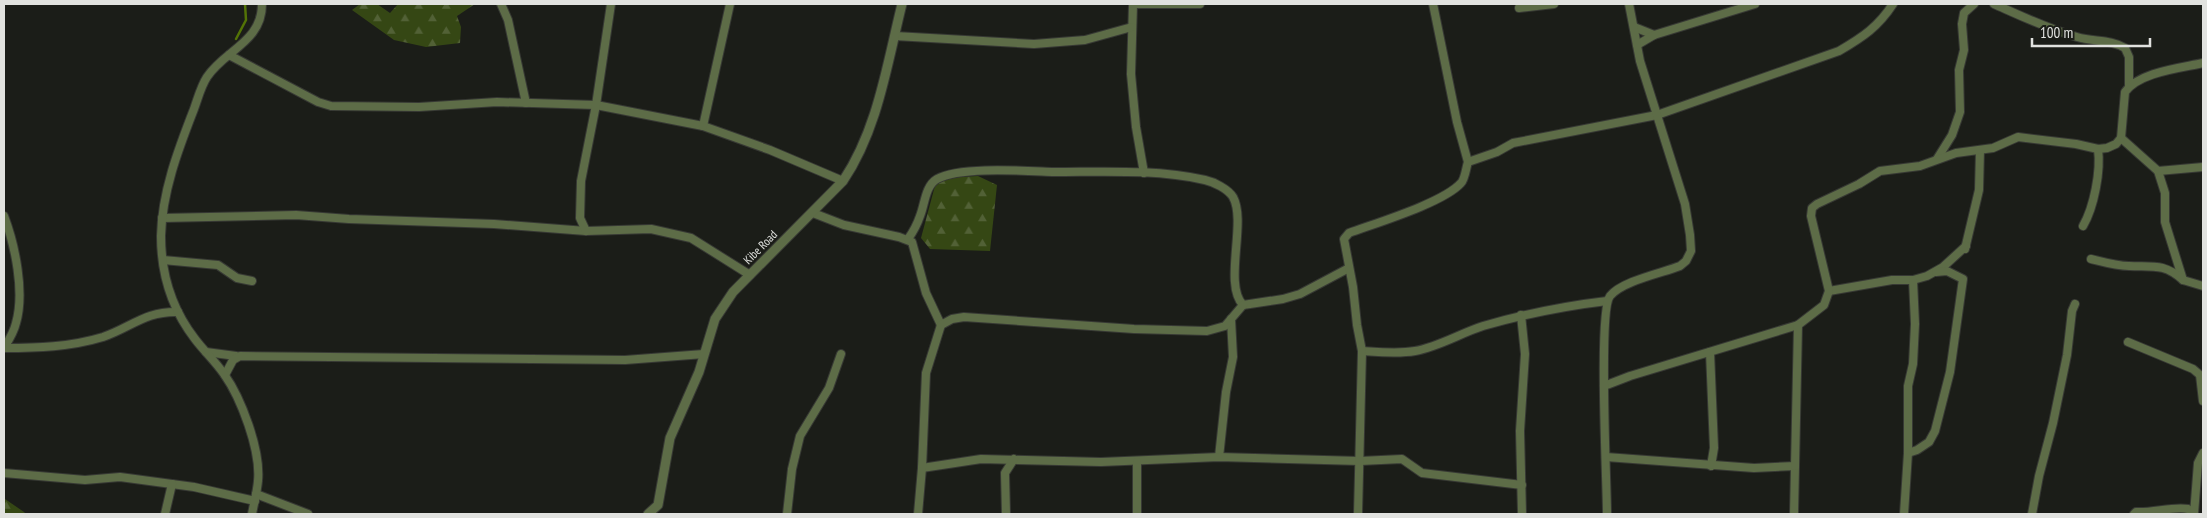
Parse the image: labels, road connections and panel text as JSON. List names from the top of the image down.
{
  "streets": {
    "street": ["Kibe Road"]
  },
  "scale_bar": "100 m"
}
